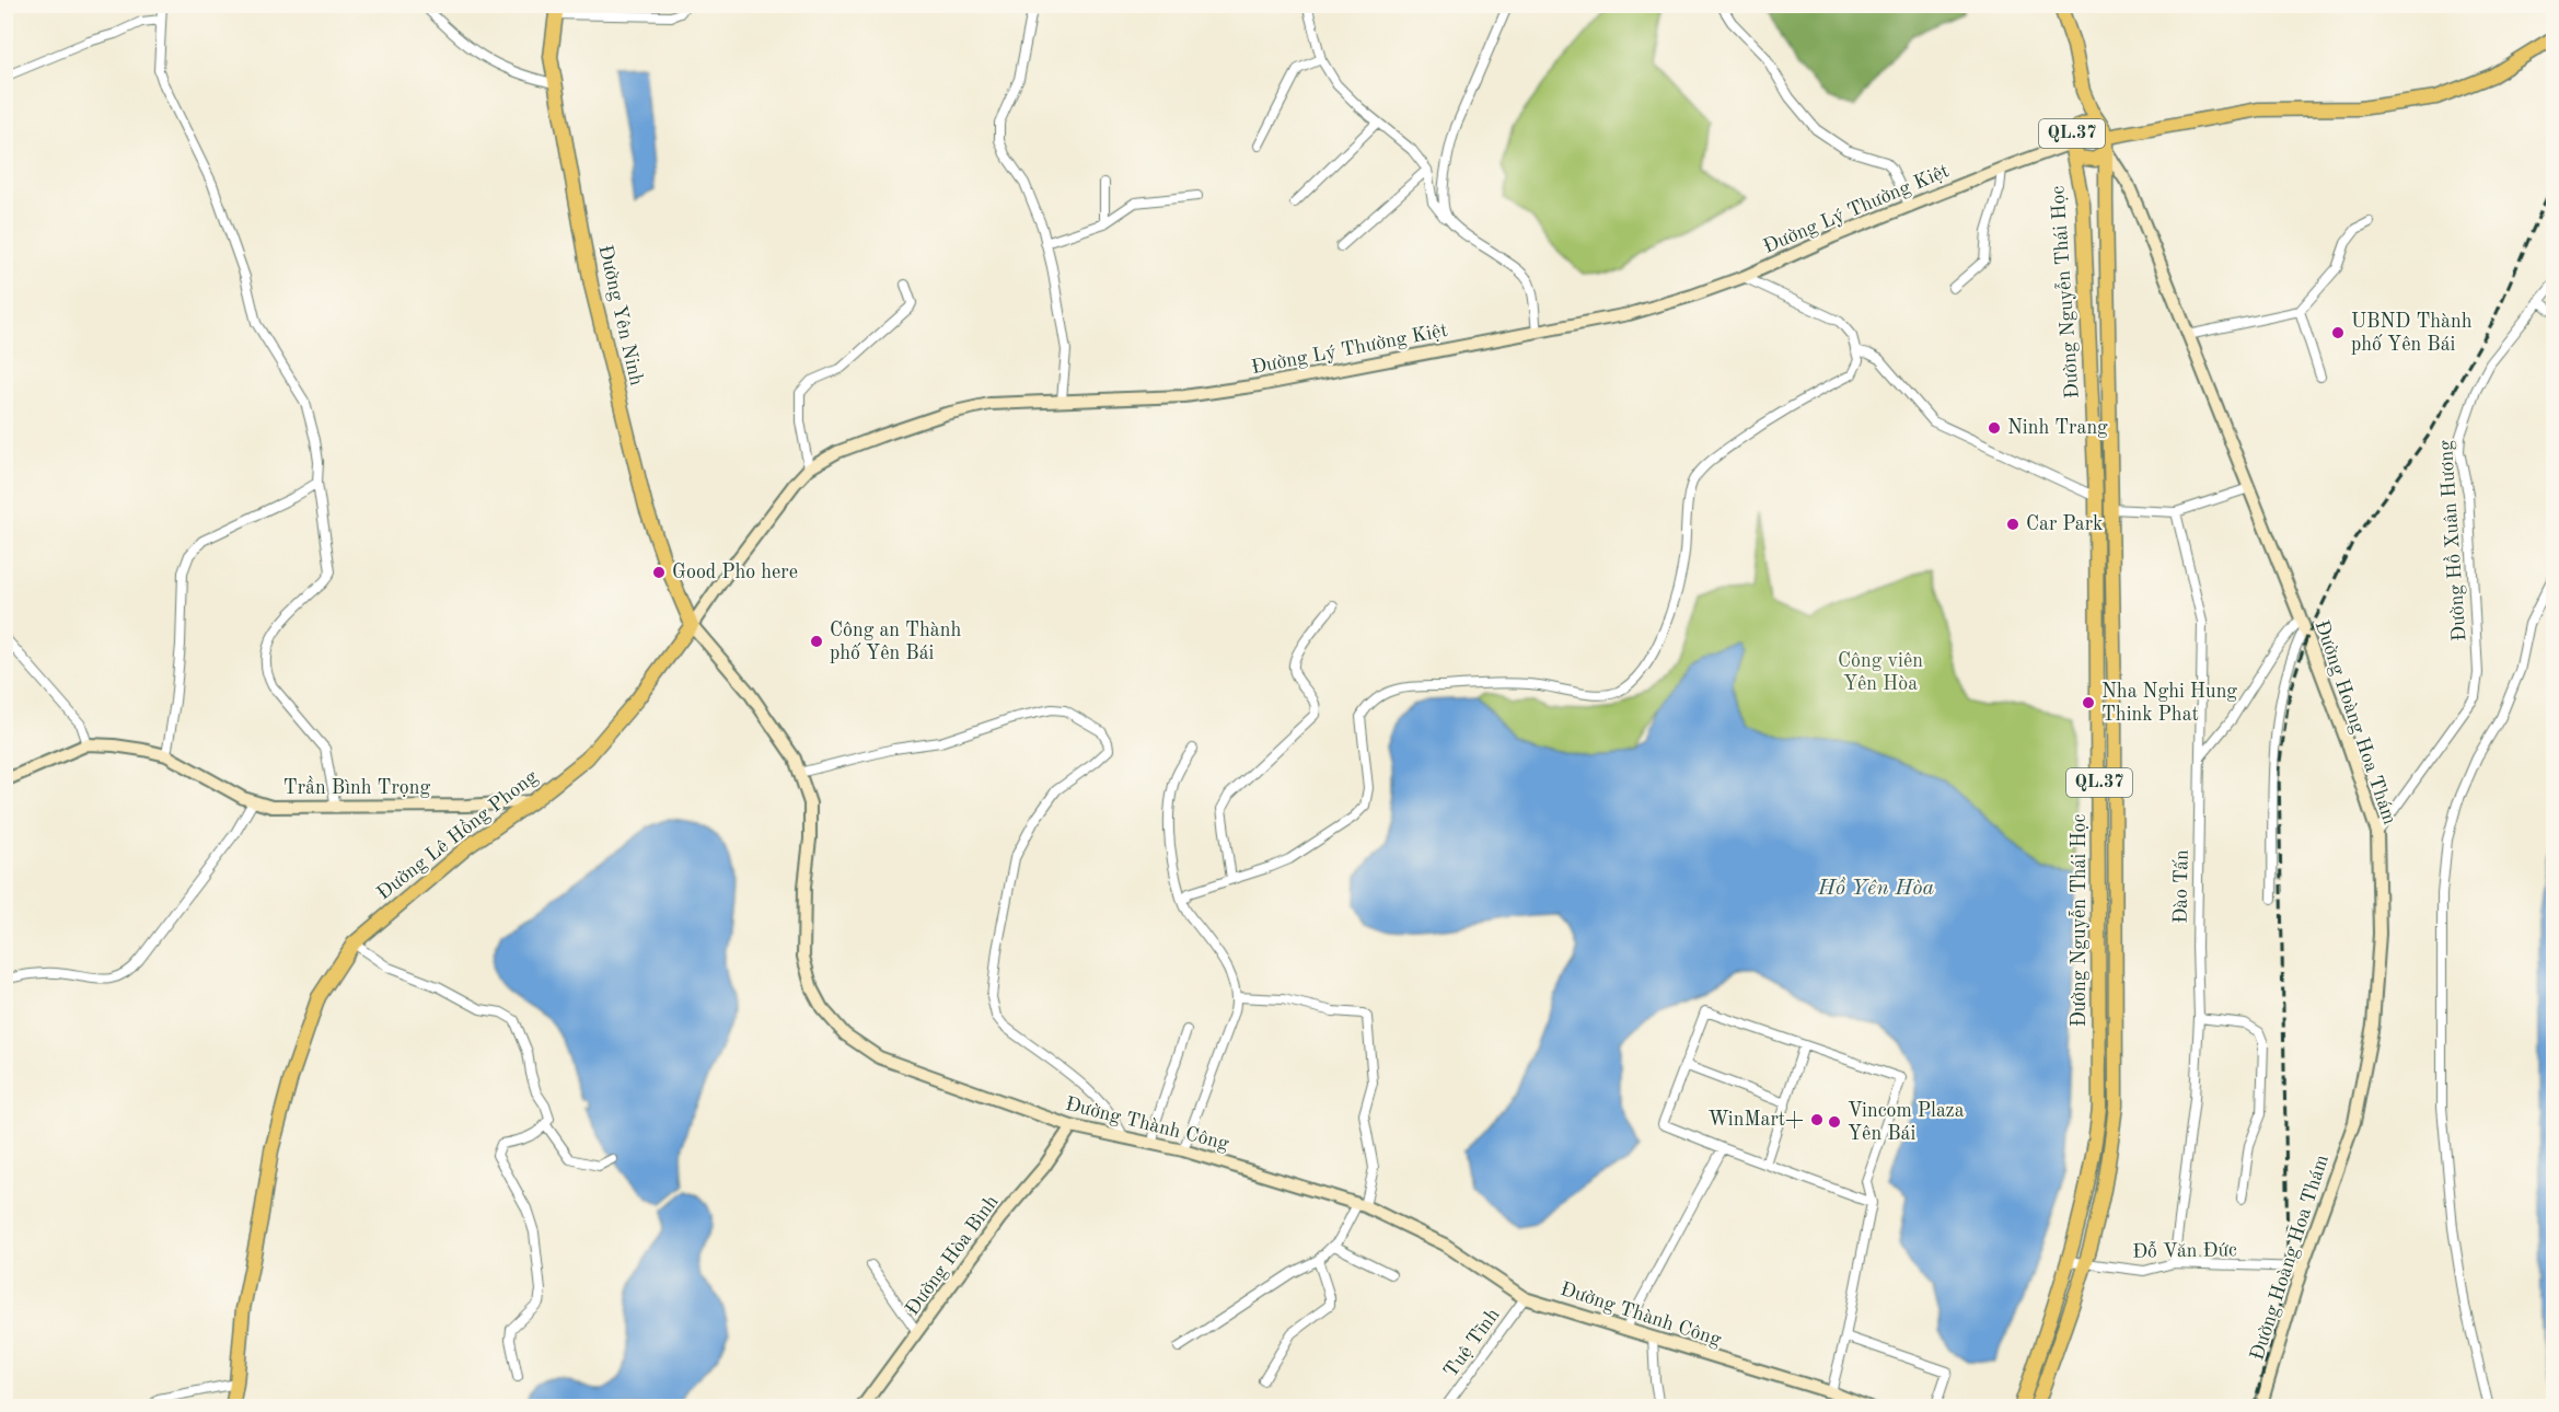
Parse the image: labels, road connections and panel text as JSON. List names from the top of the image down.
{
  "streets": {
    "main road": [
      "QL.37",
      "Đường Lý Thường Kiệt",
      "Đường Nguyễn Thái Học",
      "Đường Yên Ninh",
      "Đường Hoàng Hoa Thám",
      "Trần Bình Trọng",
      "Đường Lê Hồng Phong",
      "Đường Thành Công",
      "Đường Hòa Bình"
    ],
    "street": [
      "Đường Hồ Xuân Hương",
      "Đào Tấn",
      "Đỗ Văn Đức",
      "Tuệ Tĩnh"
    ]
  },
  "crossings": [
    ["QL.37", "Đường Lý Thường Kiệt"],
    ["QL.37", "Đường Nguyễn Thái Học"],
    ["QL.37", "Đường Hoàng Hoa Thám"],
    ["Đường Lý Thường Kiệt", "Đường Nguyễn Thái Học"],
    ["Đường Lý Thường Kiệt", "Đường Yên Ninh"],
    ["Đường Lý Thường Kiệt", "Đường Hoàng Hoa Thám"],
    ["Đường Lý Thường Kiệt", "Đường Lê Hồng Phong"],
    ["Đường Lý Thường Kiệt", "Đường Thành Công"],
    ["Đường Nguyễn Thái Học", "Đường Hoàng Hoa Thám"],
    ["Đường Nguyễn Thái Học", "Đỗ Văn Đức"],
    ["Đường Yên Ninh", "Đường Lê Hồng Phong"],
    ["Đường Yên Ninh", "Đường Thành Công"],
    ["Đường Hồ Xuân Hương", "Đường Hoàng Hoa Thám"],
    ["Đường Hoàng Hoa Thám", "Đỗ Văn Đức"],
    ["Trần Bình Trọng", "Đường Lê Hồng Phong"],
    ["Đường Lê Hồng Phong", "Đường Thành Công"],
    ["Đào Tấn", "Đỗ Văn Đức"],
    ["Đường Thành Công", "Đường Hòa Bình"],
    ["Đường Thành Công", "Tuệ Tĩnh"]
  ],
  "water": ["Hồ Yên Hòa"],
  "parks": ["Công viên Yên Hòa"],
  "places": [
    "UBND Thành phố Yên Bái",
    "Ninh Trang",
    "Car Park",
    "Good Pho here",
    "Công an Thành phố Yên Bái",
    "Nha Nghi Hung Think Phat",
    "WinMart+",
    "Vincom Plaza Yên Bái"
  ]
}
